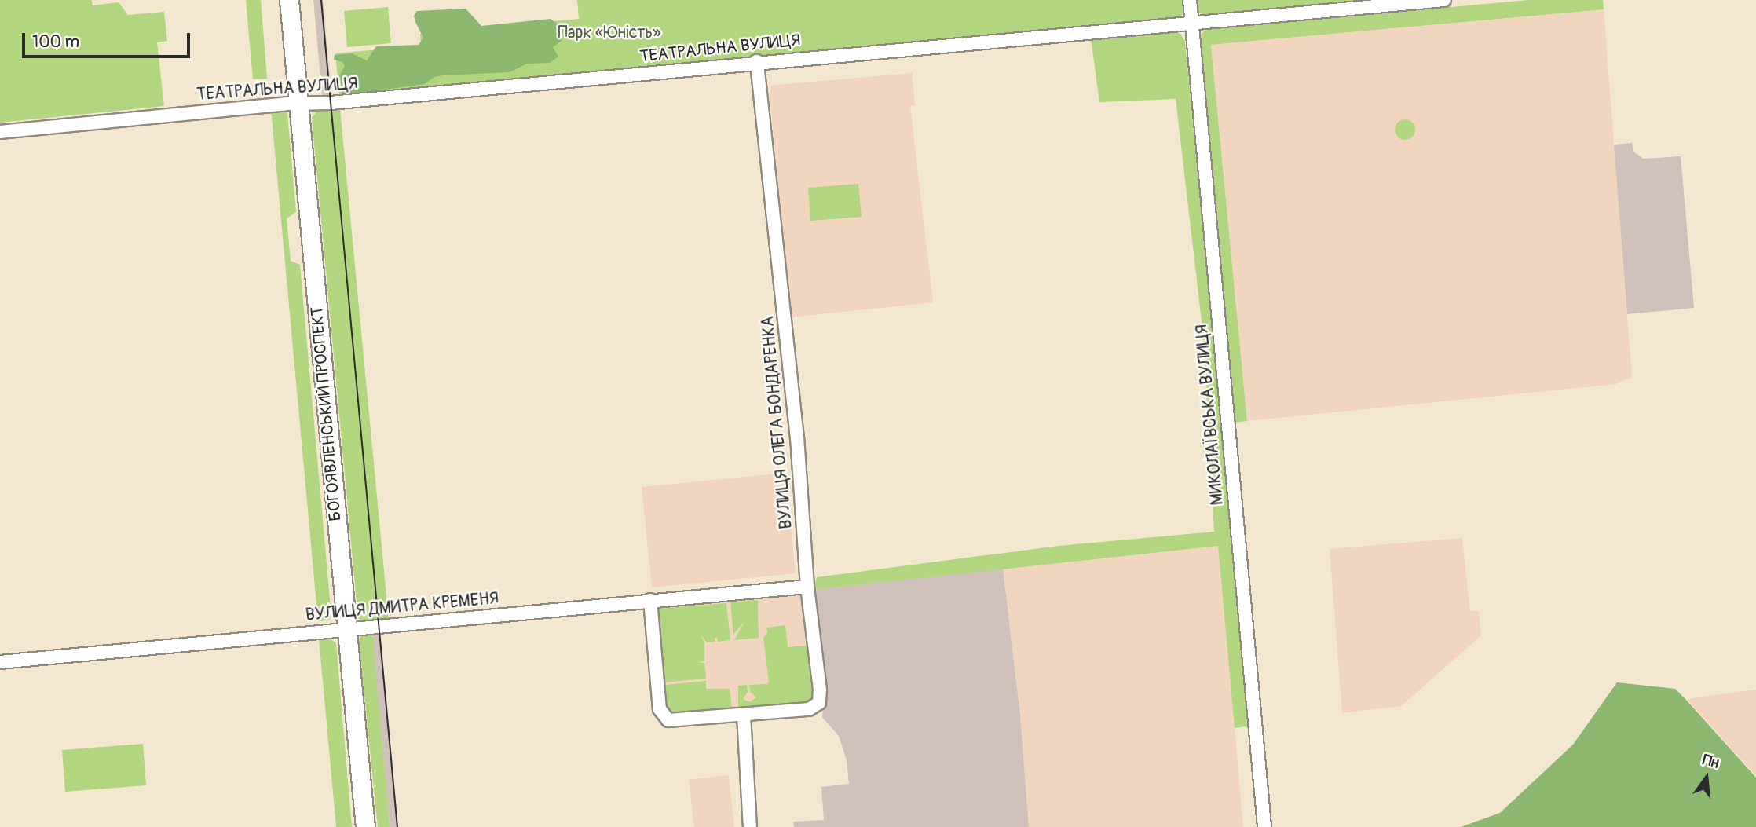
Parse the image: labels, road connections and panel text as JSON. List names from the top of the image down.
{
  "streets": {
    "main road": ["БОГОЯВЛЕНСЬКИЙ ПРОСПЕКТ"],
    "street": [
      "ТЕАТРАЛЬНА ВУЛИЦЯ",
      "МИКОЛАЇВСЬКА ВУЛИЦЯ",
      "ВУЛИЦЯ ОЛЕГА БОНДАРЕНКА",
      "ВУЛИЦЯ ДМИТРА КРЕМЕНЯ"
    ]
  },
  "crossings": [
    ["ТЕАТРАЛЬНА ВУЛИЦЯ", "БОГОЯВЛЕНСЬКИЙ ПРОСПЕКТ"],
    ["ТЕАТРАЛЬНА ВУЛИЦЯ", "МИКОЛАЇВСЬКА ВУЛИЦЯ"],
    ["ТЕАТРАЛЬНА ВУЛИЦЯ", "ВУЛИЦЯ ОЛЕГА БОНДАРЕНКА"],
    ["БОГОЯВЛЕНСЬКИЙ ПРОСПЕКТ", "ВУЛИЦЯ ДМИТРА КРЕМЕНЯ"],
    ["ВУЛИЦЯ ОЛЕГА БОНДАРЕНКА", "ВУЛИЦЯ ДМИТРА КРЕМЕНЯ"]
  ],
  "parks": ["Парк «Юність»"],
  "scale_bar": "100 m",
  "north": "top"
}
